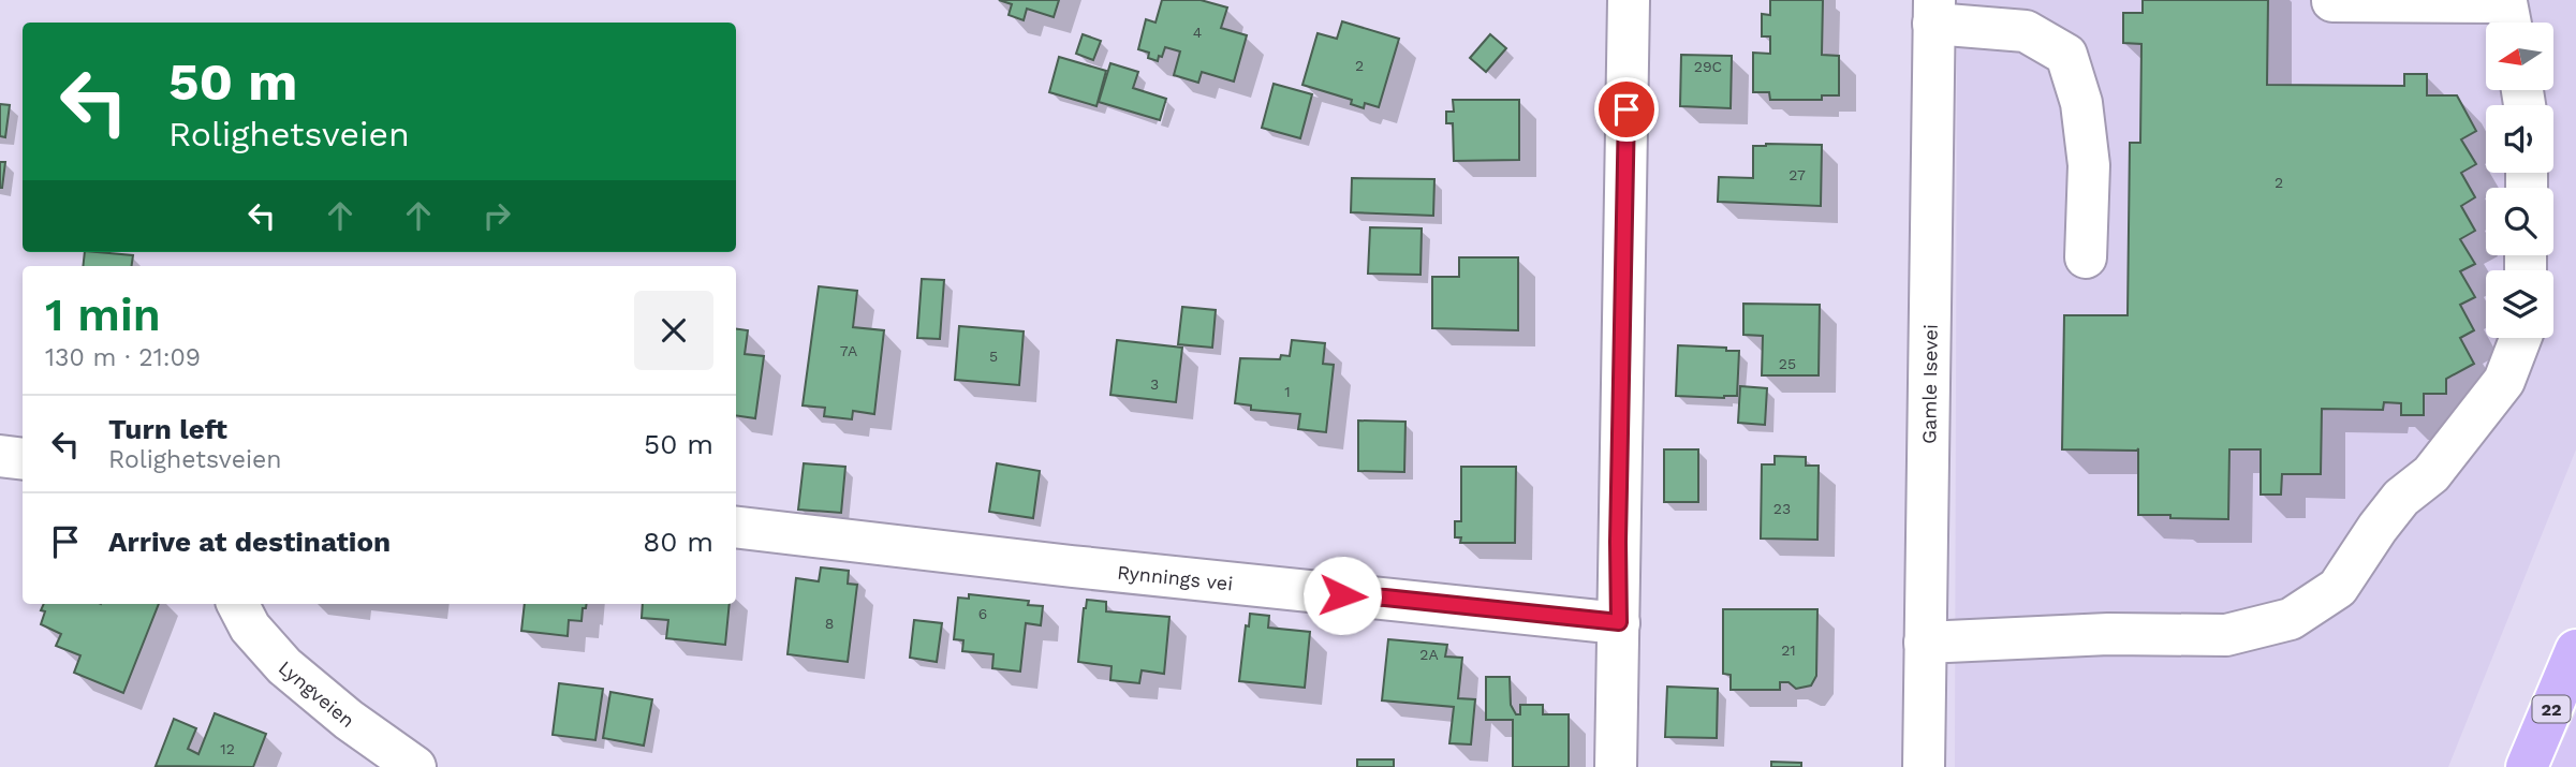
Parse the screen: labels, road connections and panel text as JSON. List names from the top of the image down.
{
  "streets": {
    "highway": ["22"],
    "street": ["Gamle Isevei", "Rynnings vei", "Lyngveien"]
  },
  "house_numbers": [
    "4",
    "2",
    "29C",
    "27",
    "2",
    "7A",
    "5",
    "25",
    "3",
    "1",
    "23",
    "6",
    "8",
    "21",
    "2A",
    "12"
  ],
  "north": "left",
  "page": {
    "turn": ["50 m", "Rolighetsveien"],
    "heading": ["1 min", "130 m · 21:09"],
    "list": [
      {
        "name": "Turn left",
        "note": "Rolighetsveien",
        "value": "50 m"
      },
      {
        "name": "Arrive at destination",
        "value": "80 m"
      }
    ]
  }
}
